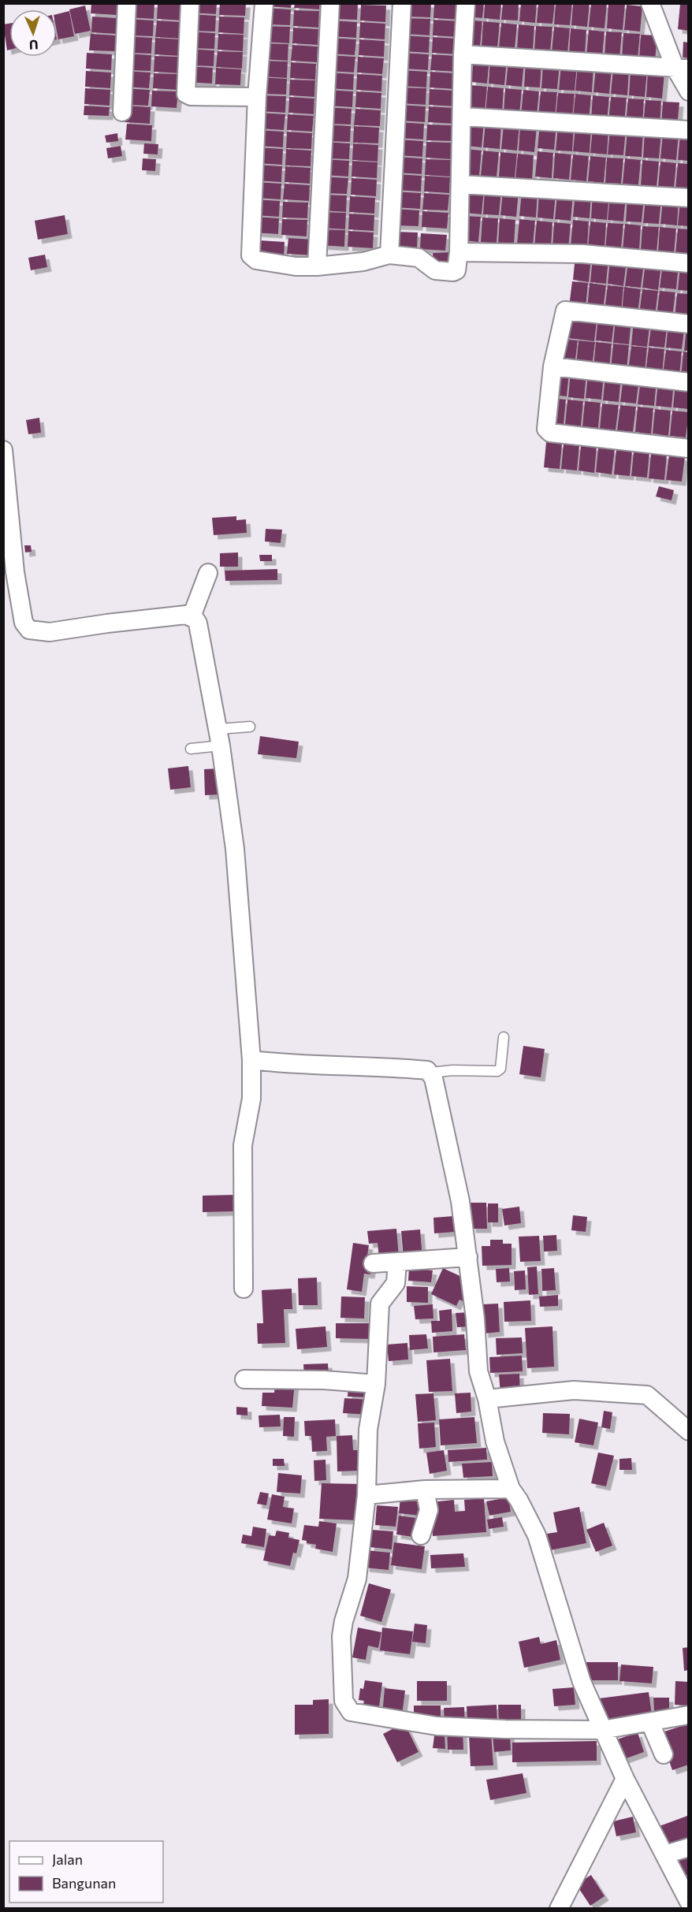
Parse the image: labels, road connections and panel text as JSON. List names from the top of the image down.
{
  "legend": ["Jalan", "Bangunan"],
  "north": "bottom"
}
